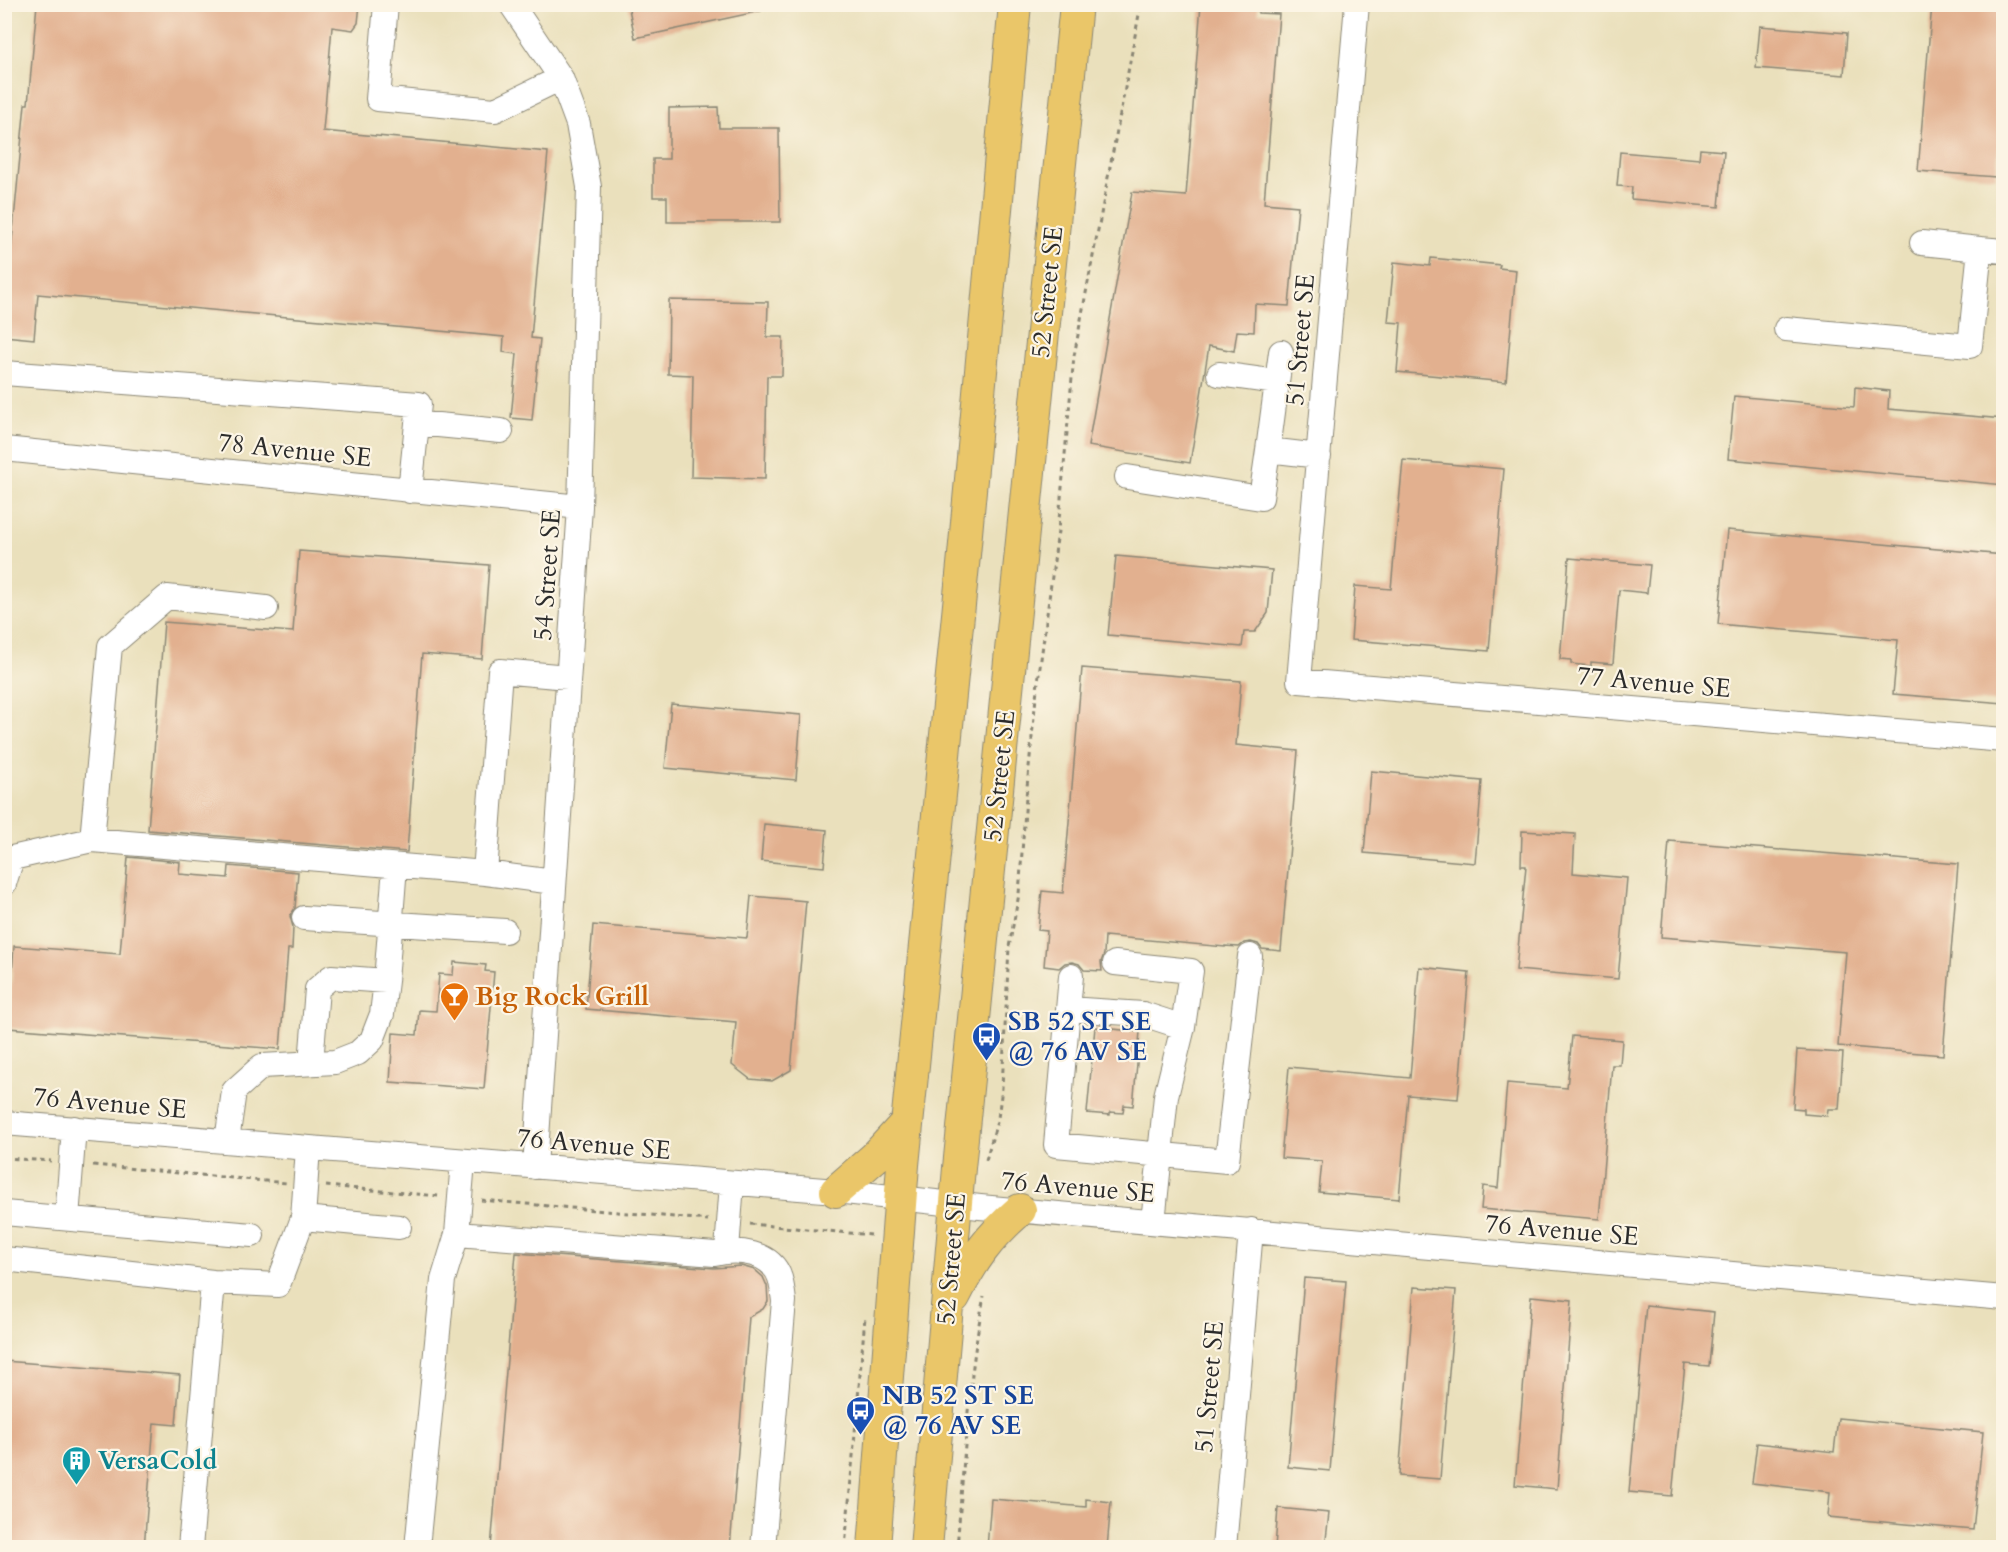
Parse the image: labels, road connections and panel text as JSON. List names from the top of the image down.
{
  "streets": {
    "main road": ["52 Street SE"],
    "street": [
      "51 Street SE",
      "78 Avenue SE",
      "54 Street SE",
      "77 Avenue SE",
      "76 Avenue SE"
    ]
  },
  "crossings": [
    ["52 Street SE", "76 Avenue SE"],
    ["51 Street SE", "77 Avenue SE"],
    ["51 Street SE", "76 Avenue SE"],
    ["78 Avenue SE", "54 Street SE"],
    ["54 Street SE", "76 Avenue SE"]
  ],
  "places": {
    "bar": ["Big Rock Grill"],
    "bus stop": ["SB 52 ST SE @ 76 AV SE", "NB 52 ST SE @ 76 AV SE"],
    "building": ["VersaCold"]
  }
}
